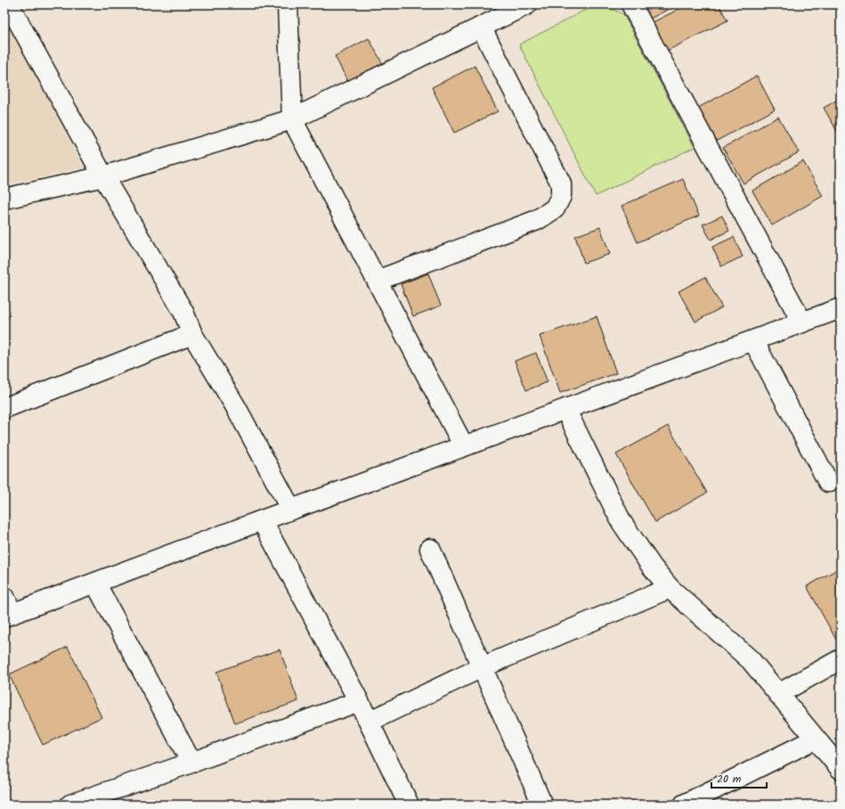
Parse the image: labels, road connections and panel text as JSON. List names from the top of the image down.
{
  "scale_bar": "20 m"
}
